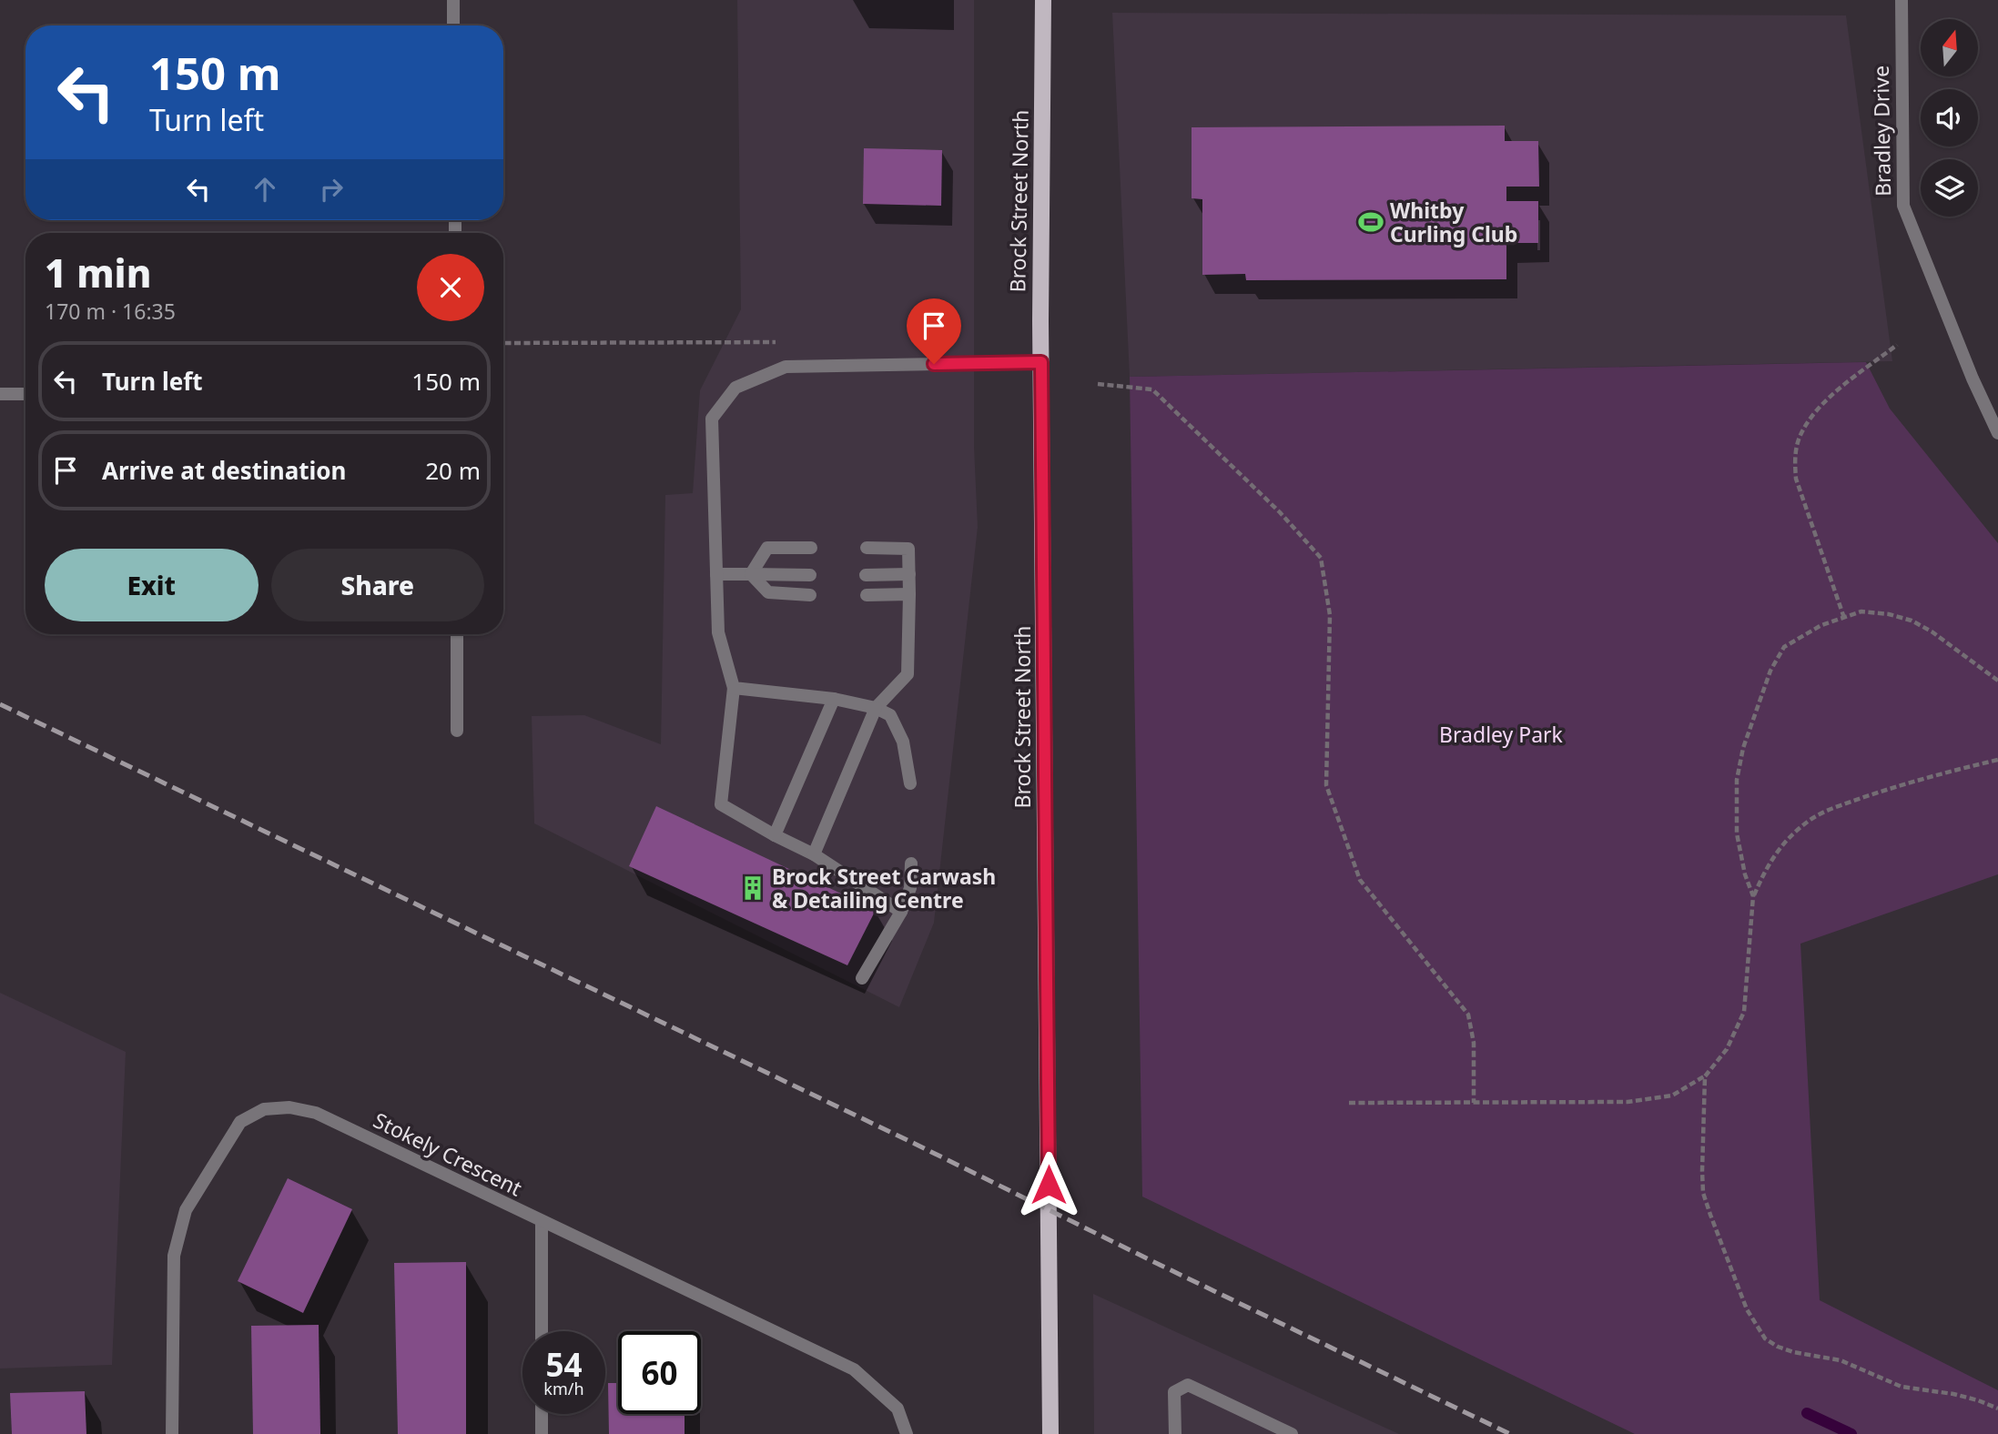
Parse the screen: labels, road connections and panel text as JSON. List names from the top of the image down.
{
  "streets": {
    "main road": ["Brock Street North"],
    "street": ["Bradley Drive", "Stokely Crescent"]
  },
  "parks": ["Bradley Park"],
  "places": {
    "sports": ["Whitby Curling Club"],
    "building": ["Brock Street Carwash & Detailing Centre"]
  },
  "north": "top",
  "page": {
    "turn": ["150 m", "Turn left"],
    "heading": ["1 min", "170 m · 16:35"],
    "list": [
      {
        "name": "Turn left",
        "value": "150 m"
      },
      {
        "name": "Arrive at destination",
        "value": "20 m"
      }
    ],
    "buttons": ["Exit", "Share"],
    "speed": "54 km/h",
    "limit": "60"
  }
}
